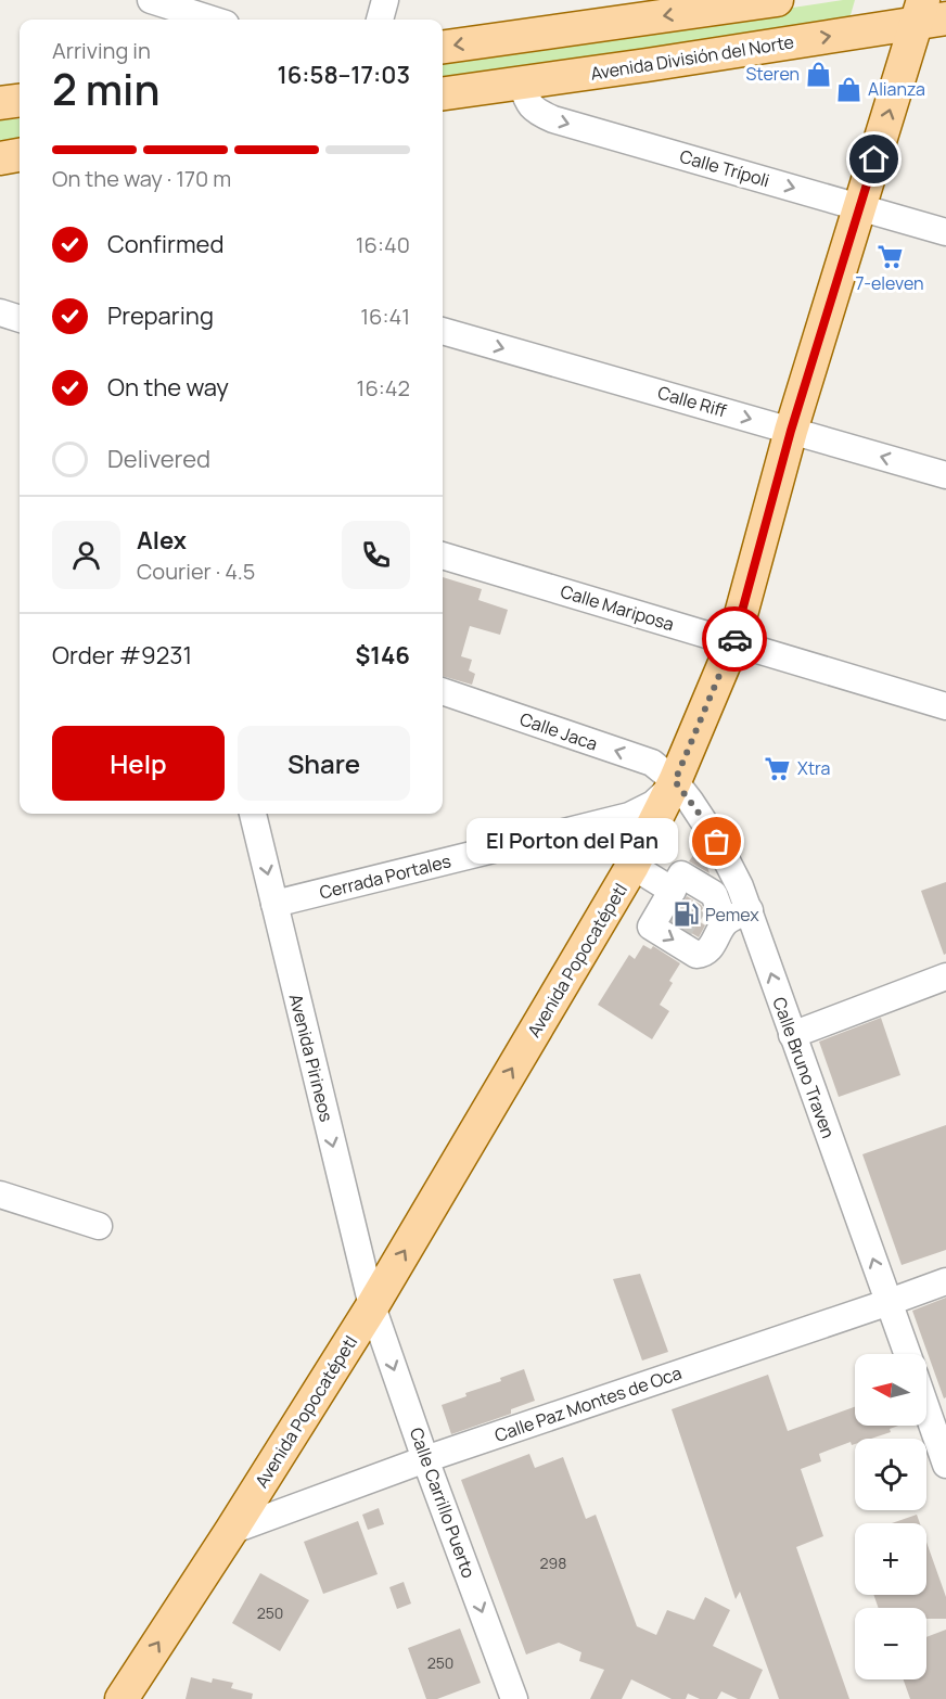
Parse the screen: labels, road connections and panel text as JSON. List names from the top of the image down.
{
  "streets": {
    "main road": ["Avenida División del Norte", "Avenida Popocatépetl"],
    "street": [
      "Calle Trípoli",
      "Calle Riff",
      "Calle Mariposa",
      "Calle Jaca",
      "Cerrada Portales",
      "Avenida Pirineos",
      "Calle Bruno Traven",
      "Calle Paz Montes de Oca",
      "Calle Carrillo Puerto"
    ]
  },
  "crossings": [
    ["Avenida División del Norte", "Calle Trípoli"],
    ["Avenida División del Norte", "Avenida Popocatépetl"],
    ["Calle Trípoli", "Avenida Popocatépetl"],
    ["Calle Riff", "Avenida Popocatépetl"],
    ["Calle Mariposa", "Avenida Popocatépetl"],
    ["Calle Jaca", "Cerrada Portales"],
    ["Calle Jaca", "Avenida Popocatépetl"],
    ["Calle Jaca", "Calle Bruno Traven"],
    ["Cerrada Portales", "Avenida Popocatépetl"],
    ["Cerrada Portales", "Avenida Pirineos"],
    ["Cerrada Portales", "Calle Bruno Traven"],
    ["Avenida Popocatépetl", "Avenida Pirineos"],
    ["Avenida Popocatépetl", "Calle Bruno Traven"],
    ["Avenida Popocatépetl", "Calle Paz Montes de Oca"],
    ["Avenida Popocatépetl", "Calle Carrillo Puerto"],
    ["Avenida Pirineos", "Calle Carrillo Puerto"],
    ["Calle Bruno Traven", "Calle Paz Montes de Oca"],
    ["Calle Paz Montes de Oca", "Calle Carrillo Puerto"]
  ],
  "one_way": [
    "Calle Trípoli",
    "Calle Jaca",
    "Avenida Popocatépetl",
    "Avenida Pirineos",
    "Calle Bruno Traven",
    "Calle Carrillo Puerto"
  ],
  "places": {
    "shop": ["Steren", "Alianza"],
    "supermarket": ["7-eleven", "Xtra"],
    "other": ["El Porton del Pan"],
    "fuel station": ["Pemex"]
  },
  "house_numbers": ["298", "250", "250"],
  "north": "left",
  "page": {
    "heading": ["2 min", "Arriving in", "16:58–17:03"],
    "panel": [
      "Alex",
      "Courier · 4.5",
      "Order #9231",
      "$146"
    ],
    "bar": "On the way · 170 m",
    "list": [
      ["Confirmed", "16:40"],
      ["Preparing", "16:41"],
      ["On the way", "16:42"],
      "Delivered"
    ],
    "buttons": ["Help", "Share"],
    "bubble": "El Porton del Pan",
    "map_buttons": ["+", "−"]
  }
}
